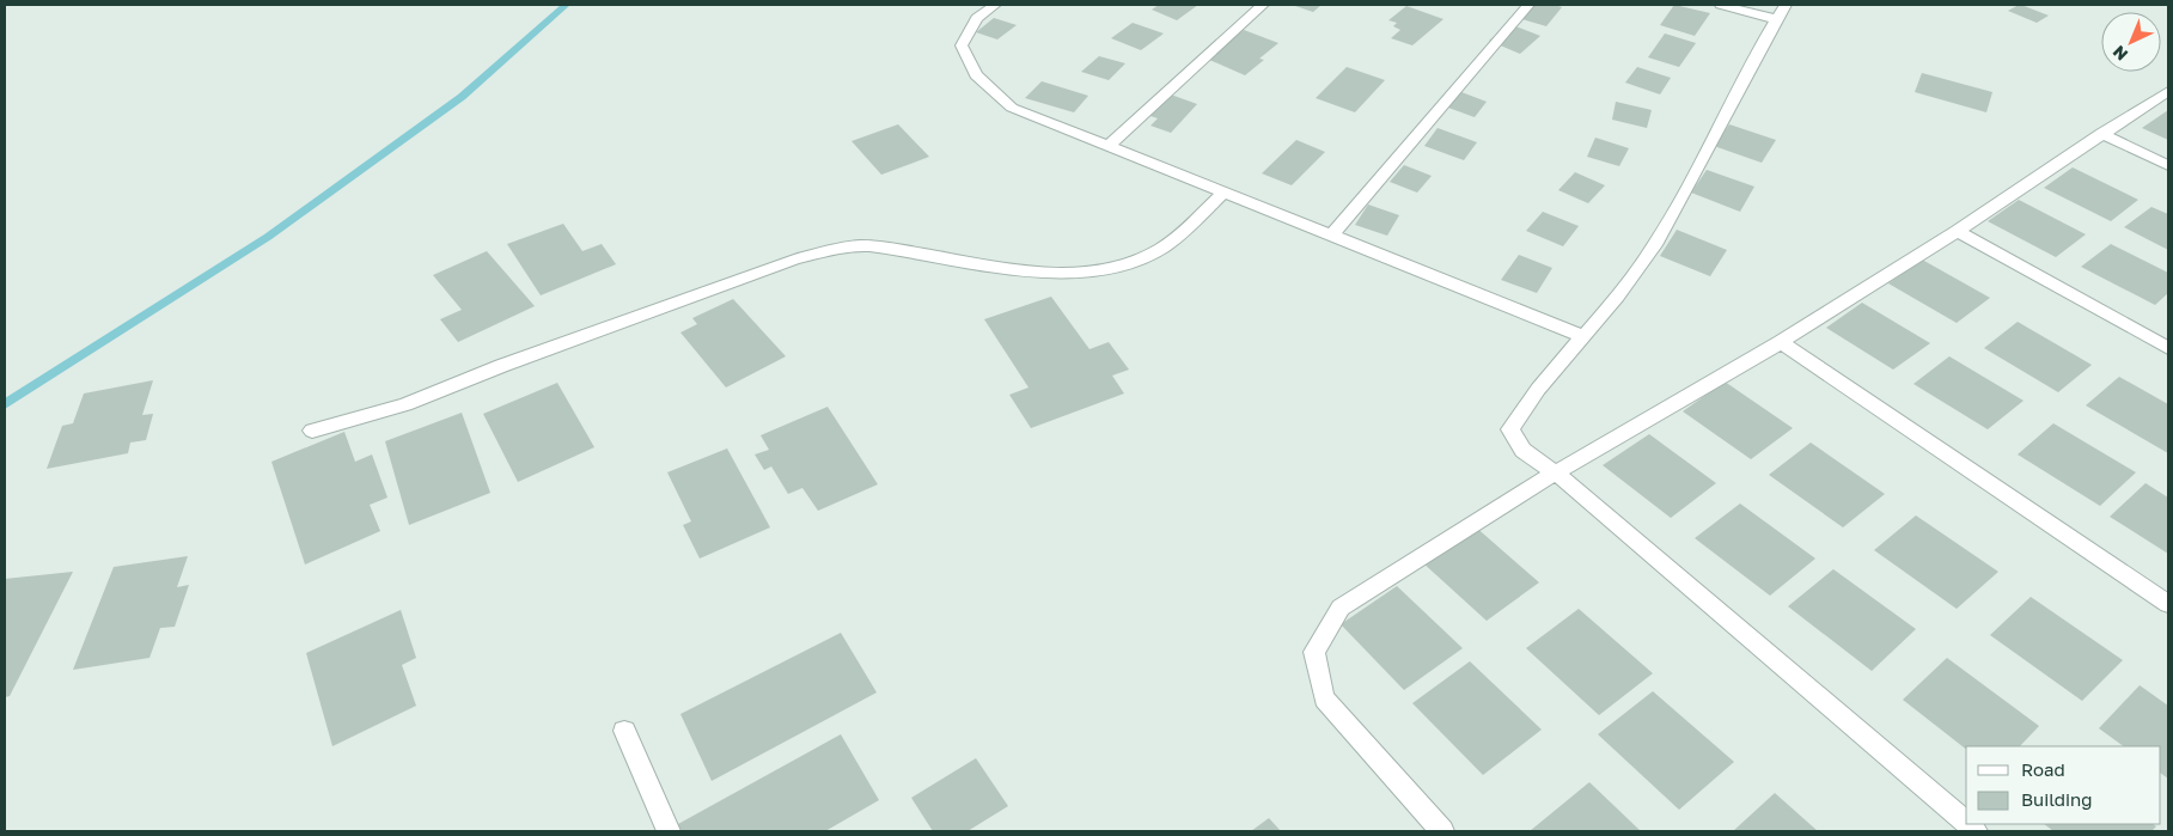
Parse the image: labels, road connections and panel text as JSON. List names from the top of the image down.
{
  "legend": ["Road", "Building"],
  "north": "bottom left"
}
